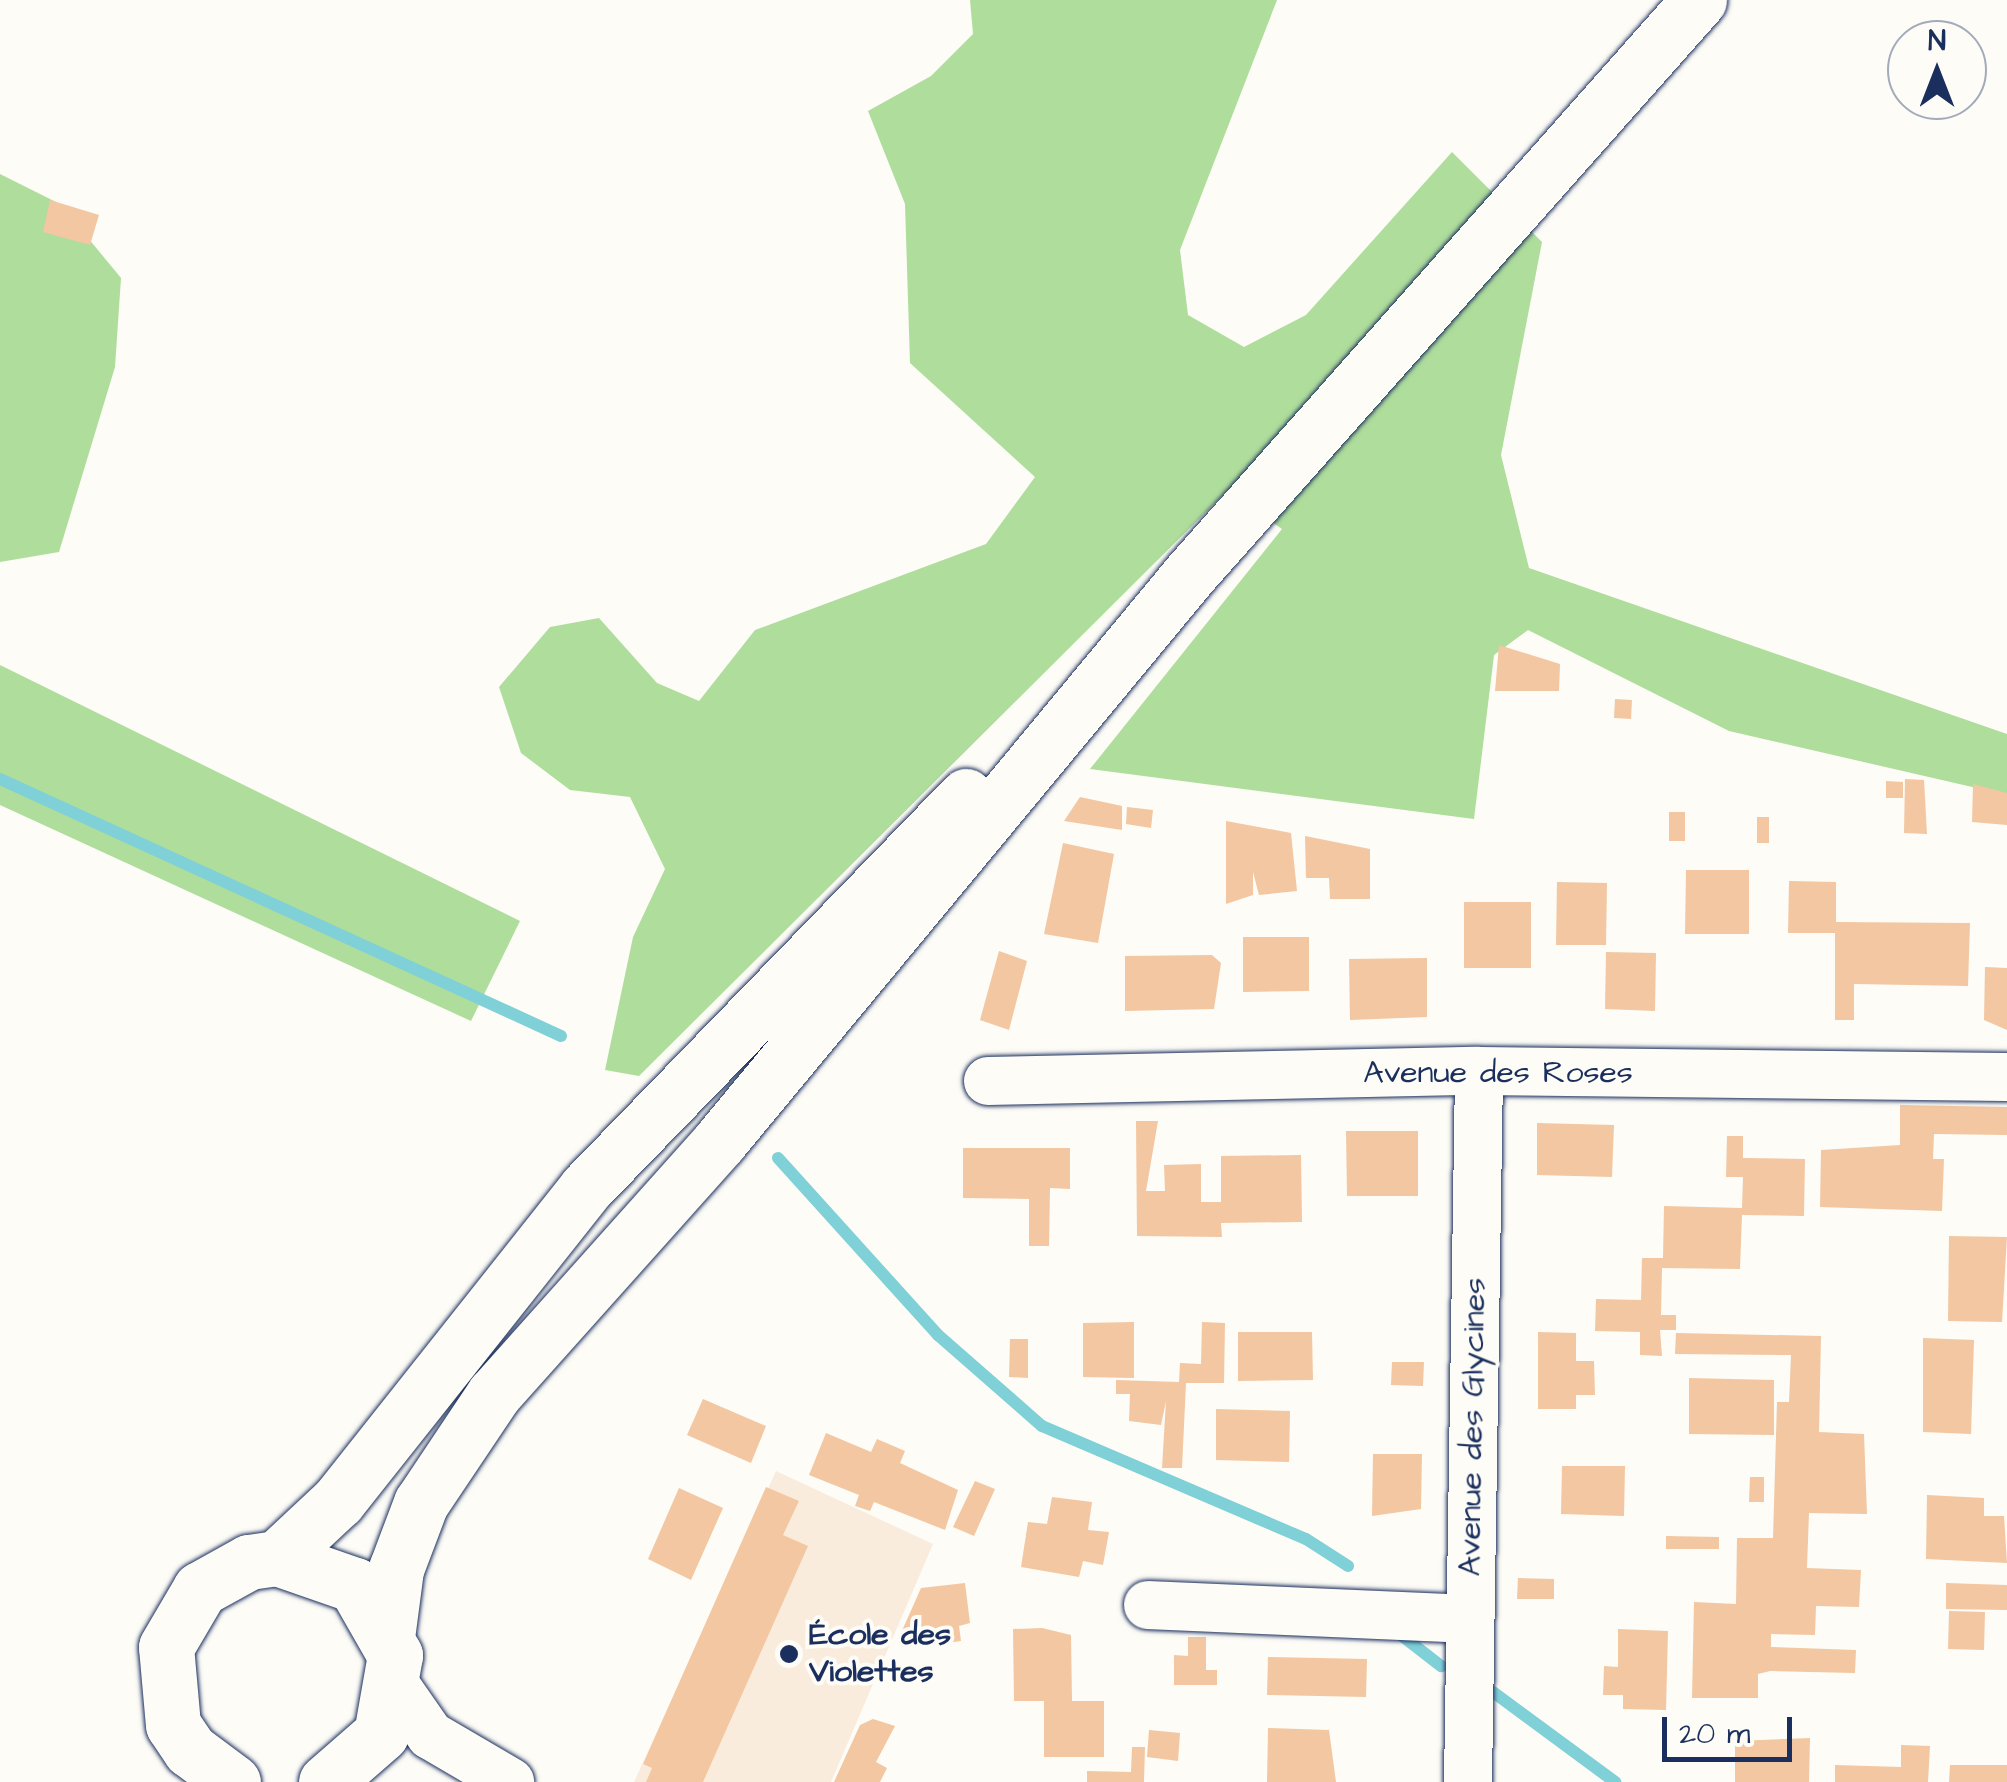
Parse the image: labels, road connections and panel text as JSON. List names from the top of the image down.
{
  "streets": {
    "street": ["Avenue des Roses", "Avenue des Glycines"]
  },
  "crossings": [
    ["Avenue des Roses", "Avenue des Glycines"]
  ],
  "places": ["École des Violettes"],
  "scale_bar": "20 m",
  "north": "top"
}
